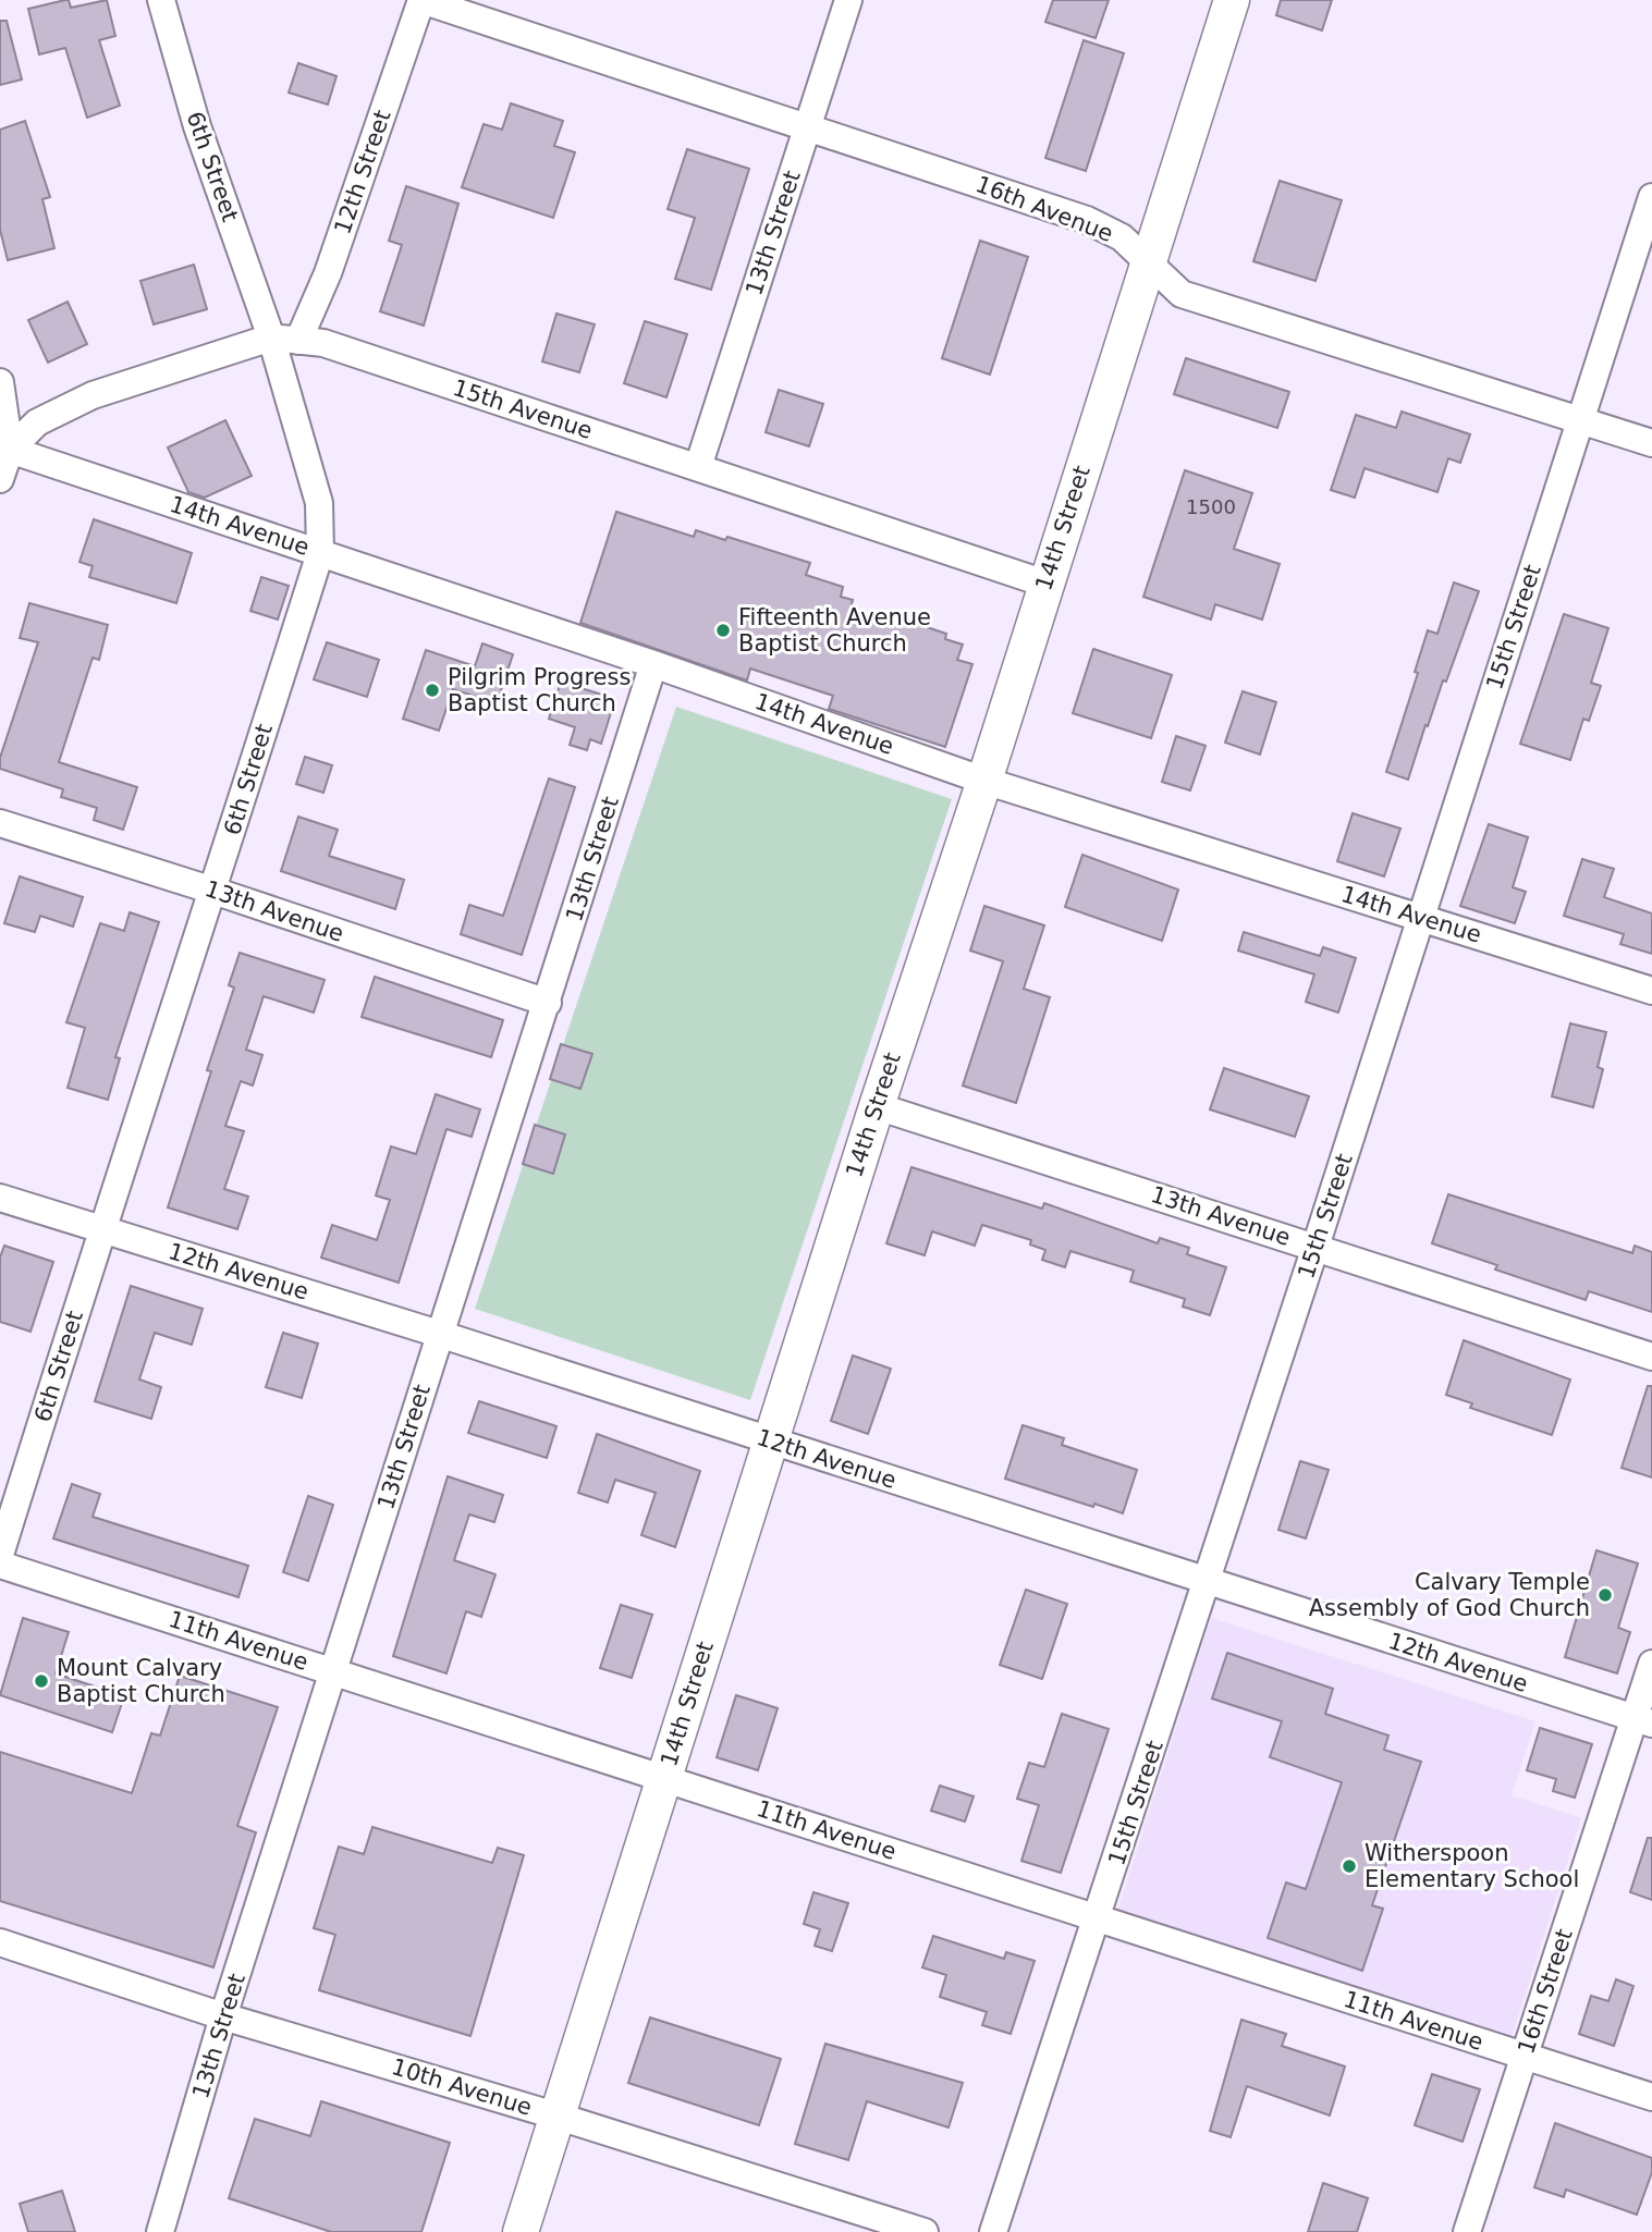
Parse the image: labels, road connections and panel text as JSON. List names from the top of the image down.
{
  "streets": {
    "main road": ["14th Street"],
    "street": [
      "6th Street",
      "12th Street",
      "16th Avenue",
      "13th Street",
      "15th Avenue",
      "14th Avenue",
      "15th Street",
      "13th Avenue",
      "12th Avenue",
      "11th Avenue",
      "16th Street",
      "10th Avenue"
    ]
  },
  "crossings": [
    ["6th Street", "15th Avenue"],
    ["6th Street", "14th Avenue"],
    ["6th Street", "13th Avenue"],
    ["6th Street", "12th Avenue"],
    ["12th Street", "16th Avenue"],
    ["12th Street", "15th Avenue"],
    ["16th Avenue", "13th Street"],
    ["16th Avenue", "14th Street"],
    ["16th Avenue", "15th Street"],
    ["13th Street", "15th Avenue"],
    ["13th Street", "14th Avenue"],
    ["13th Street", "13th Avenue"],
    ["13th Street", "12th Avenue"],
    ["13th Street", "11th Avenue"],
    ["13th Street", "10th Avenue"],
    ["15th Avenue", "14th Avenue"],
    ["15th Avenue", "14th Street"],
    ["14th Avenue", "14th Street"],
    ["14th Avenue", "15th Street"],
    ["14th Street", "13th Avenue"],
    ["14th Street", "12th Avenue"],
    ["14th Street", "11th Avenue"],
    ["14th Street", "10th Avenue"],
    ["15th Street", "13th Avenue"],
    ["15th Street", "12th Avenue"],
    ["15th Street", "11th Avenue"],
    ["12th Avenue", "16th Street"],
    ["11th Avenue", "16th Street"]
  ],
  "places": [
    "Fifteenth Avenue Baptist Church",
    "Pilgrim Progress Baptist Church",
    "Calvary Temple Assembly of God Church",
    "Mount Calvary Baptist Church",
    "Witherspoon Elementary School"
  ],
  "house_numbers": ["1500"]
}
